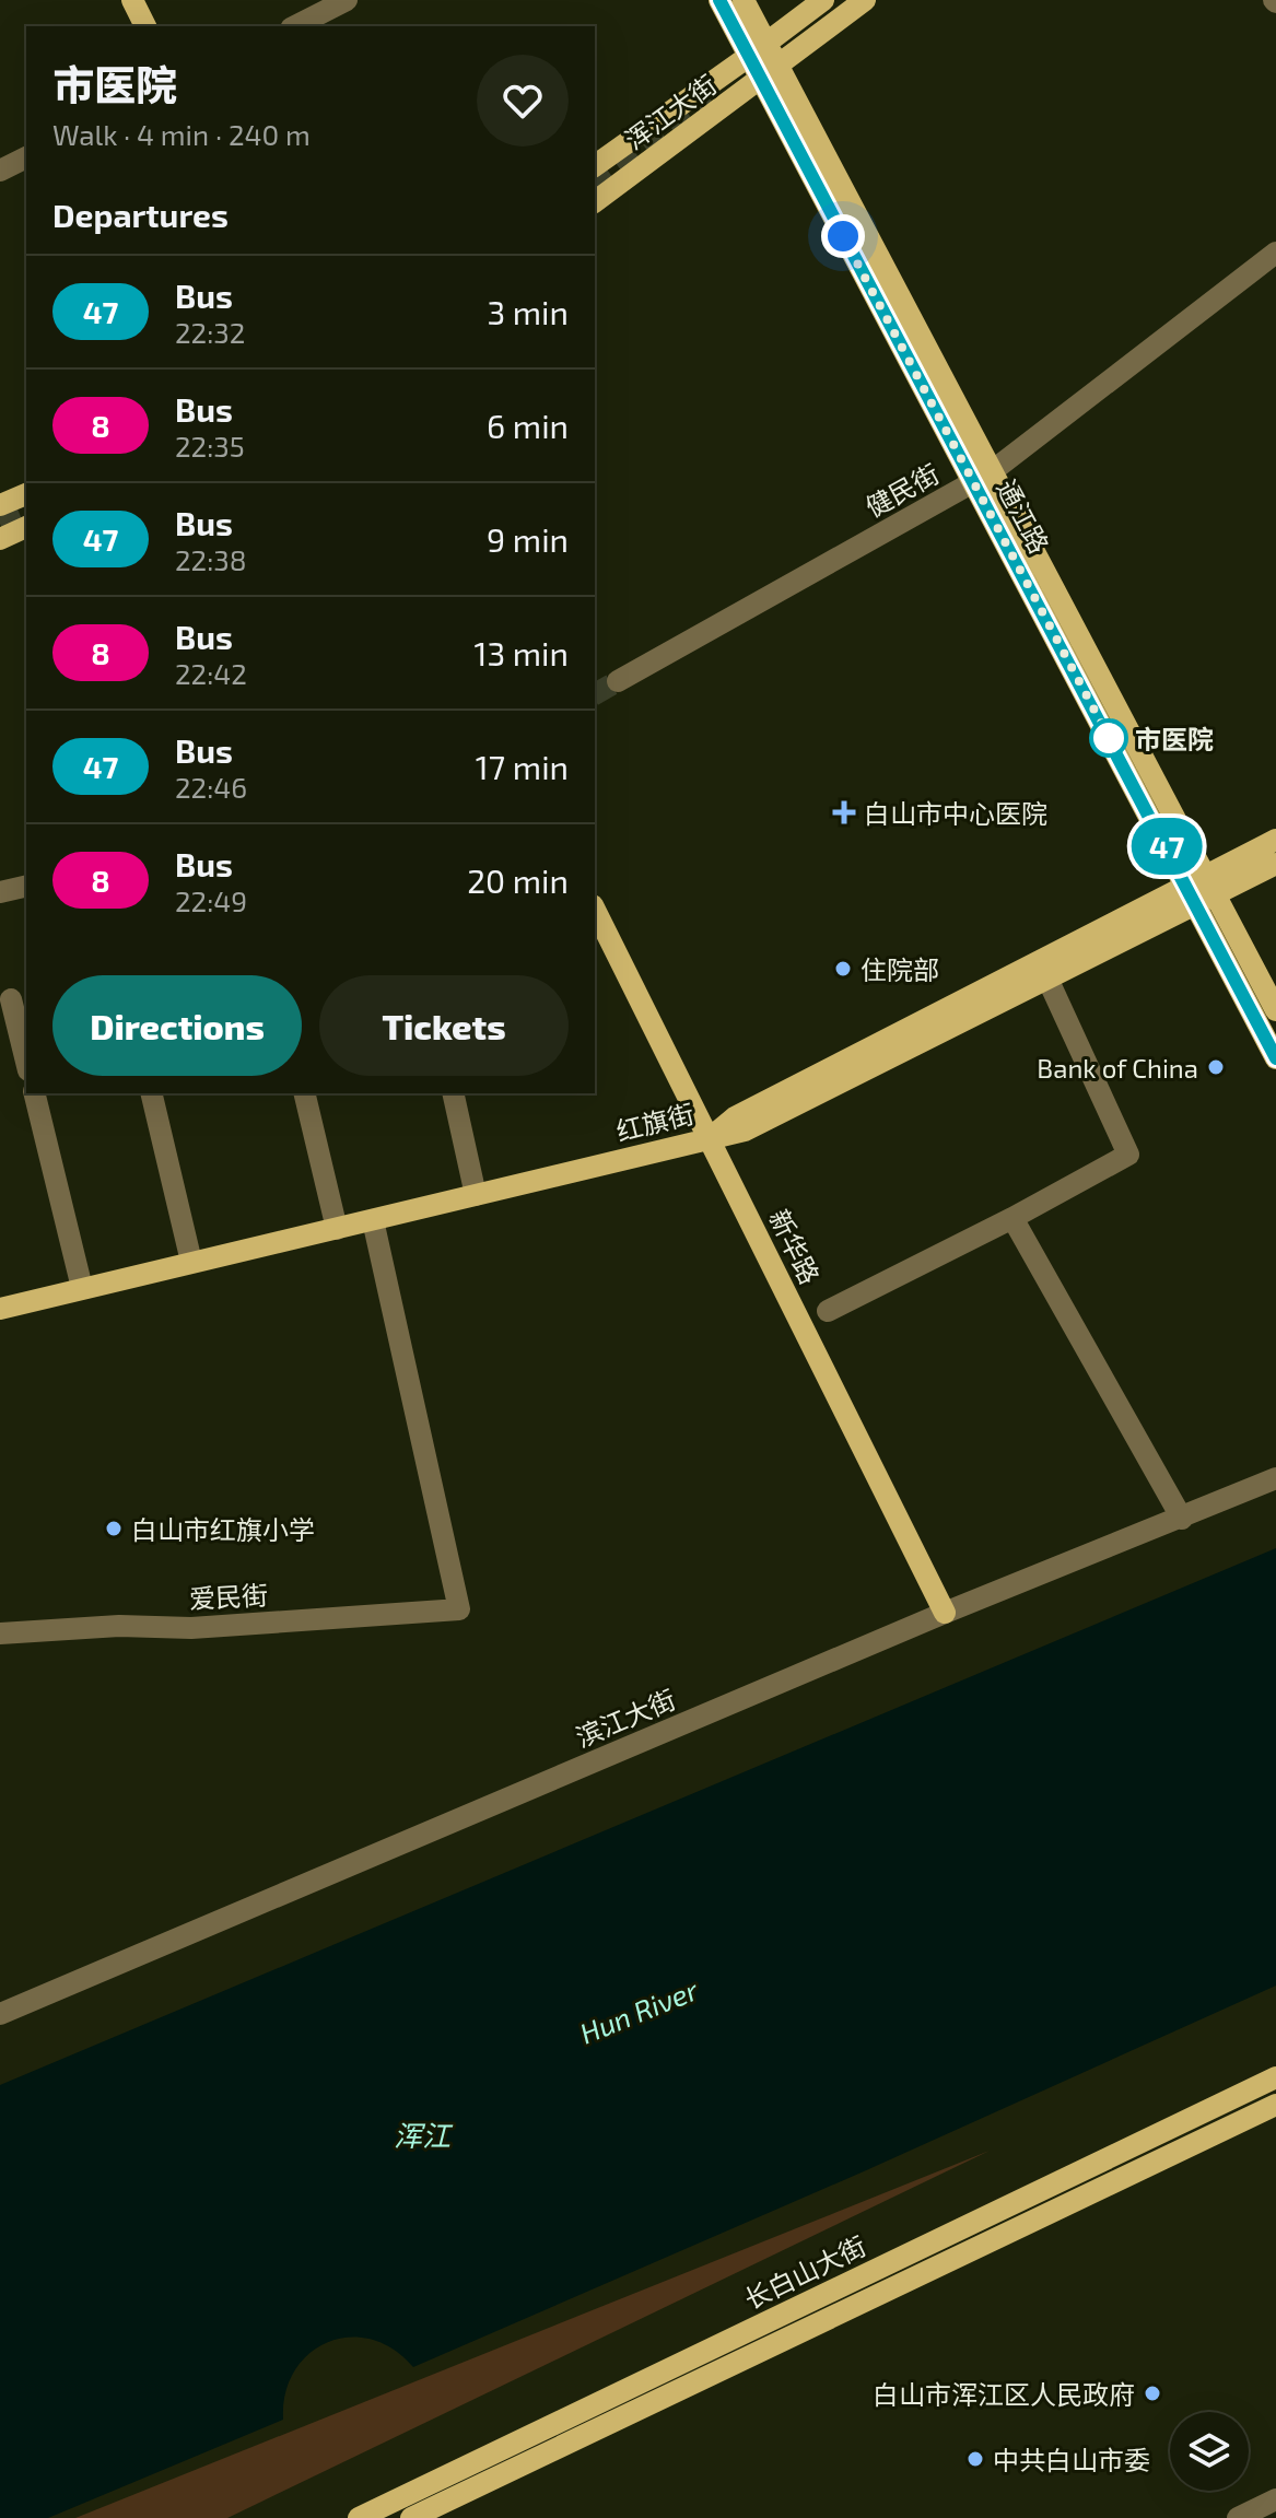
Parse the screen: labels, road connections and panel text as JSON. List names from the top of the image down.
{
  "streets": {
    "main road": [
      "浑江大街",
      "通江路",
      "红旗街",
      "新华路",
      "长白山大街"
    ],
    "street": ["健民街", "爱民街", "滨江大街"]
  },
  "crossings": [
    ["浑江大街", "通江路"],
    ["健民街", "通江路"],
    ["通江路", "红旗街"],
    ["红旗街", "新华路"],
    ["红旗街", "爱民街"],
    ["新华路", "滨江大街"]
  ],
  "water": ["Hun River", "浑江"],
  "places": {
    "other": [
      "市医院",
      "住院部",
      "Bank of China",
      "白山市红旗小学",
      "白山市浑江区人民政府",
      "中共白山市委"
    ],
    "health": ["白山市中心医院"]
  },
  "lines": ["bus line 47"],
  "page": {
    "on_map": "47",
    "heading": [
      ["市医院", "Walk · 4 min · 240 m"],
      "Departures"
    ],
    "list": [
      {
        "mark": "47",
        "name": "Bus",
        "note": "22:32",
        "value": "3 min"
      },
      {
        "mark": "8",
        "name": "Bus",
        "note": "22:35",
        "value": "6 min"
      },
      {
        "mark": "47",
        "name": "Bus",
        "note": "22:38",
        "value": "9 min"
      },
      {
        "mark": "8",
        "name": "Bus",
        "note": "22:42",
        "value": "13 min"
      },
      {
        "mark": "47",
        "name": "Bus",
        "note": "22:46",
        "value": "17 min"
      },
      {
        "mark": "8",
        "name": "Bus",
        "note": "22:49",
        "value": "20 min"
      }
    ],
    "buttons": ["Directions", "Tickets"]
  }
}
